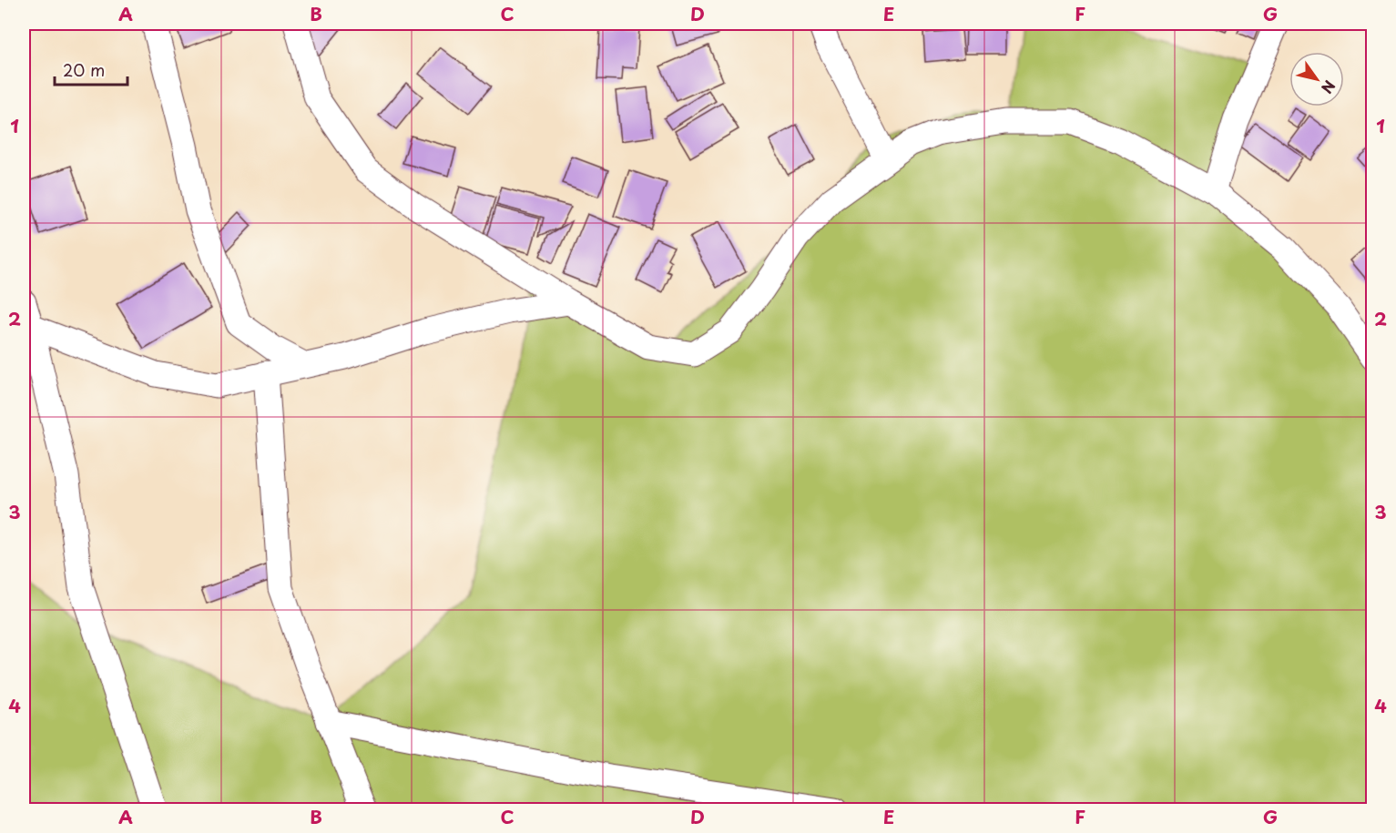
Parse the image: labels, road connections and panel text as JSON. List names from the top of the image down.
{
  "scale_bar": "20 m",
  "north": "bottom right",
  "grid": {
    "columns": [
      "A",
      "B",
      "C",
      "D",
      "E",
      "F",
      "G"
    ],
    "rows": [
      "1",
      "2",
      "3",
      "4"
    ]
  }
}
